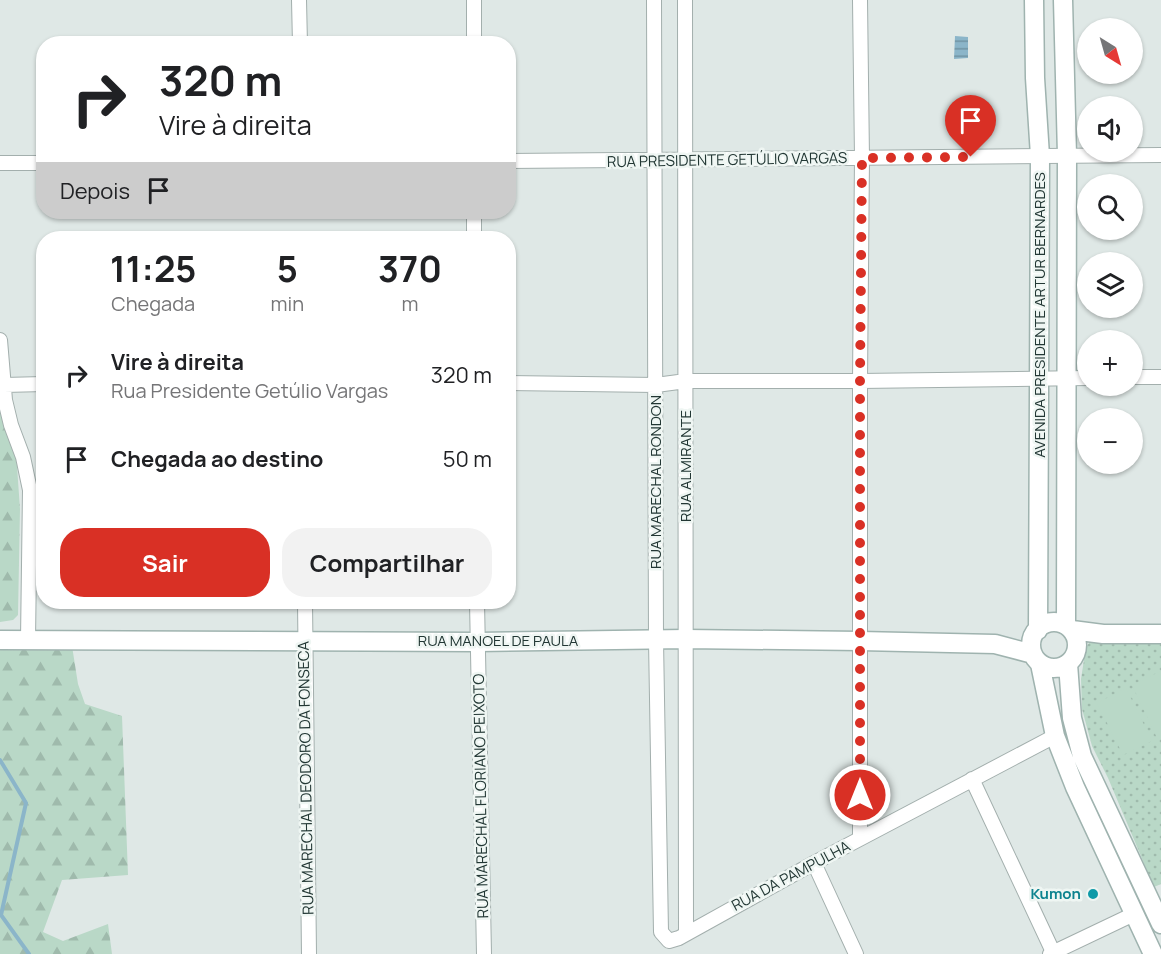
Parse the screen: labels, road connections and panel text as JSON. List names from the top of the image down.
{
  "streets": {
    "main road": ["AVENIDA PRESIDENTE ARTUR BERNARDES", "RUA MANOEL DE PAULA"],
    "street": [
      "RUA PRESIDENTE GETÚLIO VARGAS",
      "RUA ALMIRANTE",
      "RUA MARECHAL RONDON",
      "RUA MARECHAL DEODORO DA FONSECA",
      "RUA MARECHAL FLORIANO PEIXOTO",
      "RUA DA PAMPULHA"
    ]
  },
  "crossings": [
    ["RUA PRESIDENTE GETÚLIO VARGAS", "AVENIDA PRESIDENTE ARTUR BERNARDES"],
    ["RUA PRESIDENTE GETÚLIO VARGAS", "RUA ALMIRANTE"],
    ["RUA PRESIDENTE GETÚLIO VARGAS", "RUA MARECHAL RONDON"],
    ["AVENIDA PRESIDENTE ARTUR BERNARDES", "RUA MANOEL DE PAULA"],
    ["RUA ALMIRANTE", "RUA MARECHAL RONDON"],
    ["RUA ALMIRANTE", "RUA MANOEL DE PAULA"],
    ["RUA ALMIRANTE", "RUA DA PAMPULHA"],
    ["RUA MARECHAL RONDON", "RUA MANOEL DE PAULA"],
    ["RUA MARECHAL RONDON", "RUA DA PAMPULHA"],
    ["RUA MANOEL DE PAULA", "RUA MARECHAL DEODORO DA FONSECA"],
    ["RUA MANOEL DE PAULA", "RUA MARECHAL FLORIANO PEIXOTO"]
  ],
  "places": ["Kumon"],
  "north": "bottom right",
  "page": {
    "map_buttons": ["+", "−"],
    "turn": ["320 m", "Vire à direita"],
    "then": "Depois",
    "eta": [
      "11:25",
      "Chegada",
      "5",
      "min",
      "370",
      "m"
    ],
    "list": [
      {
        "name": "Vire à direita",
        "note": "Rua Presidente Getúlio Vargas",
        "value": "320 m"
      },
      {
        "name": "Chegada ao destino",
        "value": "50 m"
      }
    ],
    "buttons": ["Sair", "Compartilhar"]
  }
}
